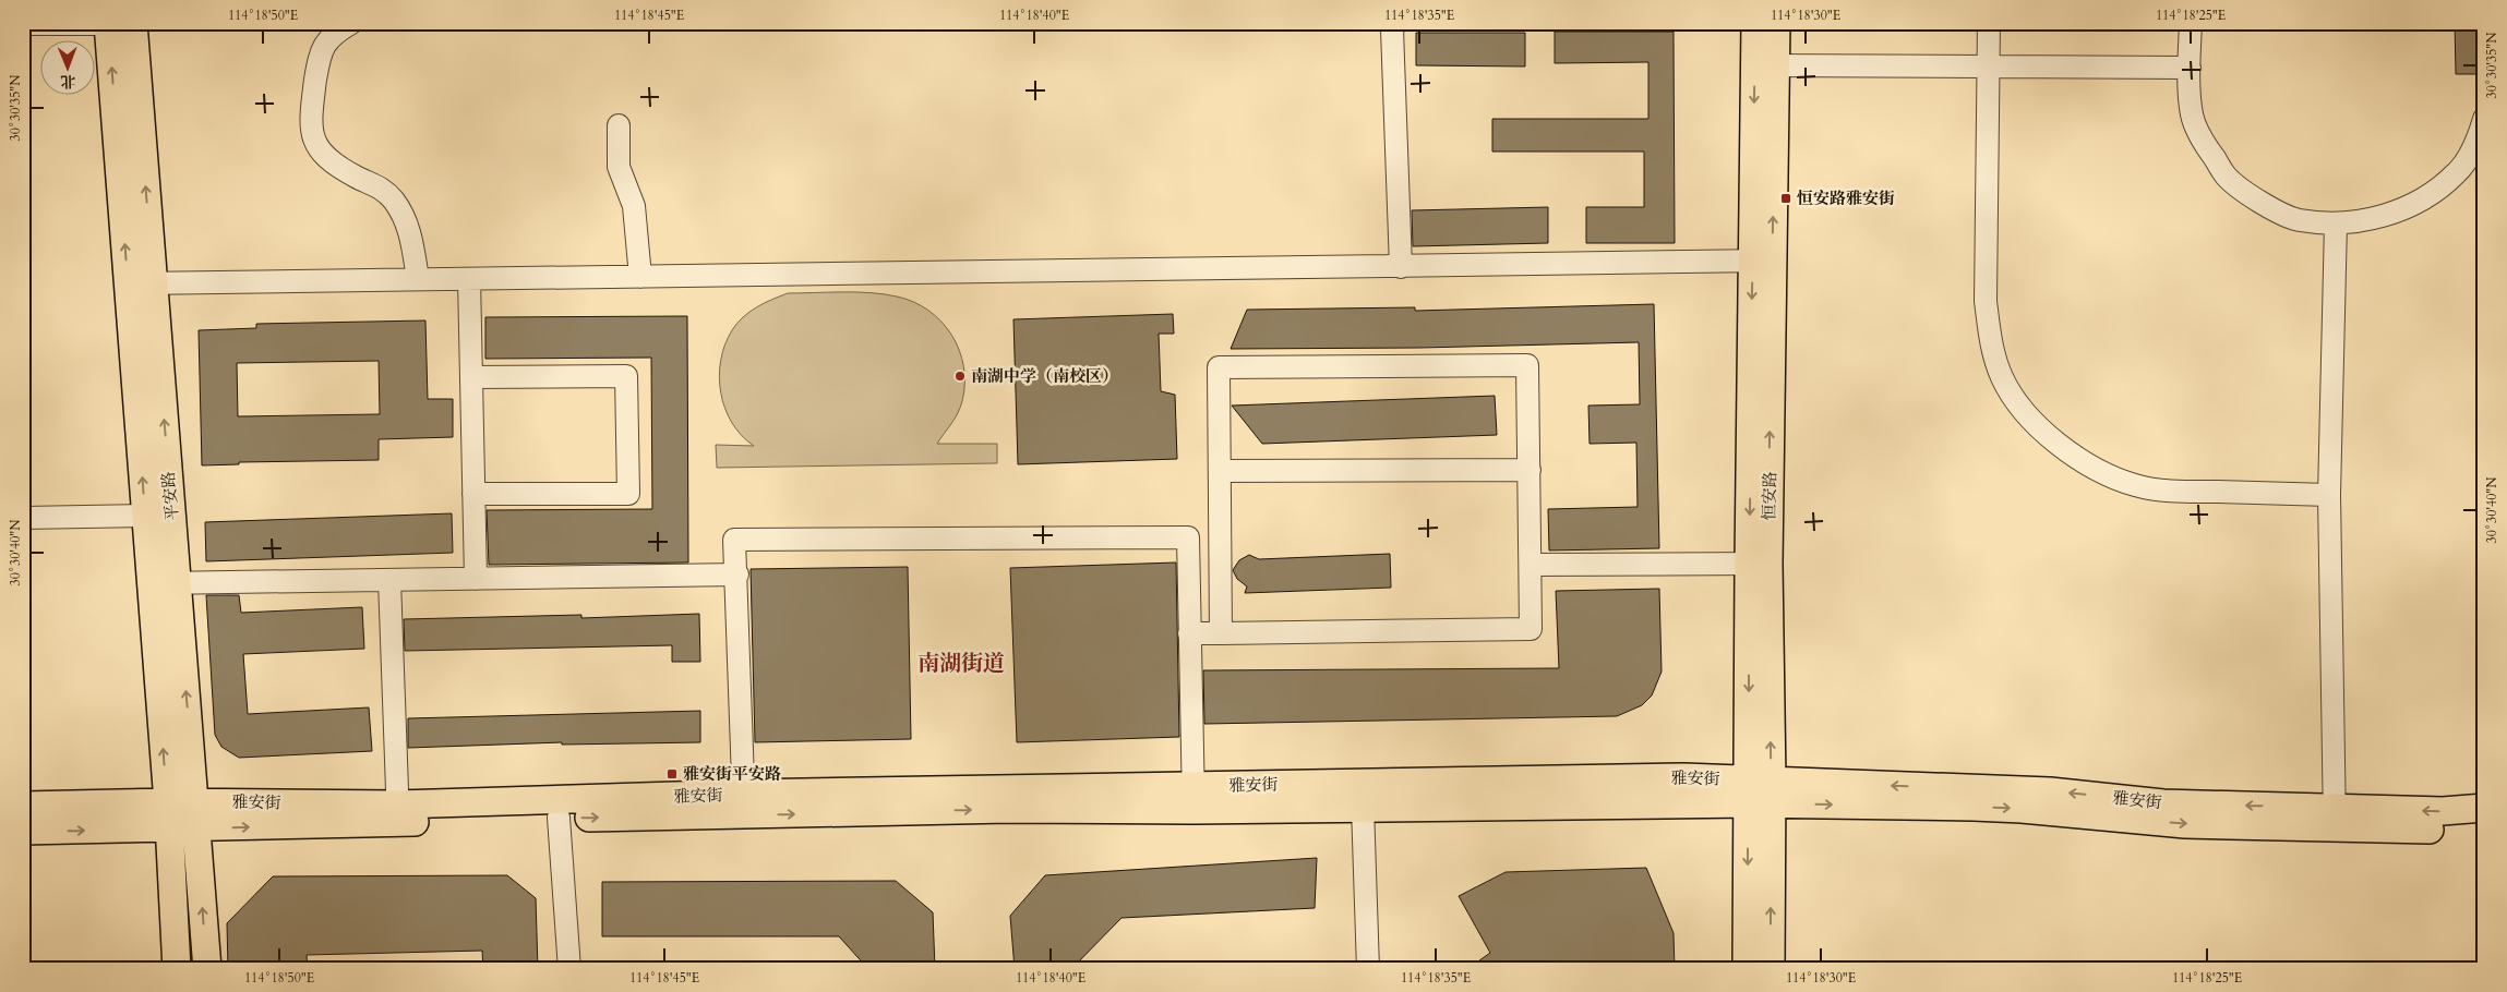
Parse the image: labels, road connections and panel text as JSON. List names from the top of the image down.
{
  "streets": {
    "main road": ["平安路", "恒安路", "雅安街"]
  },
  "crossings": [
    ["平安路", "雅安街"],
    ["恒安路", "雅安街"]
  ],
  "one_way": ["平安路"],
  "districts": ["南湖街道"],
  "places": {
    "transit": ["恒安路雅安街", "雅安街平安路"],
    "other": ["南湖中学（南校区）"]
  },
  "north": "bottom",
  "coordinates": [
    "114°18'50\"E",
    "114°18'45\"E",
    "114°18'40\"E",
    "114°18'35\"E",
    "114°18'30\"E",
    "114°18'25\"E",
    "30°30'35\"N",
    "30°30'40\"N"
  ]
}
